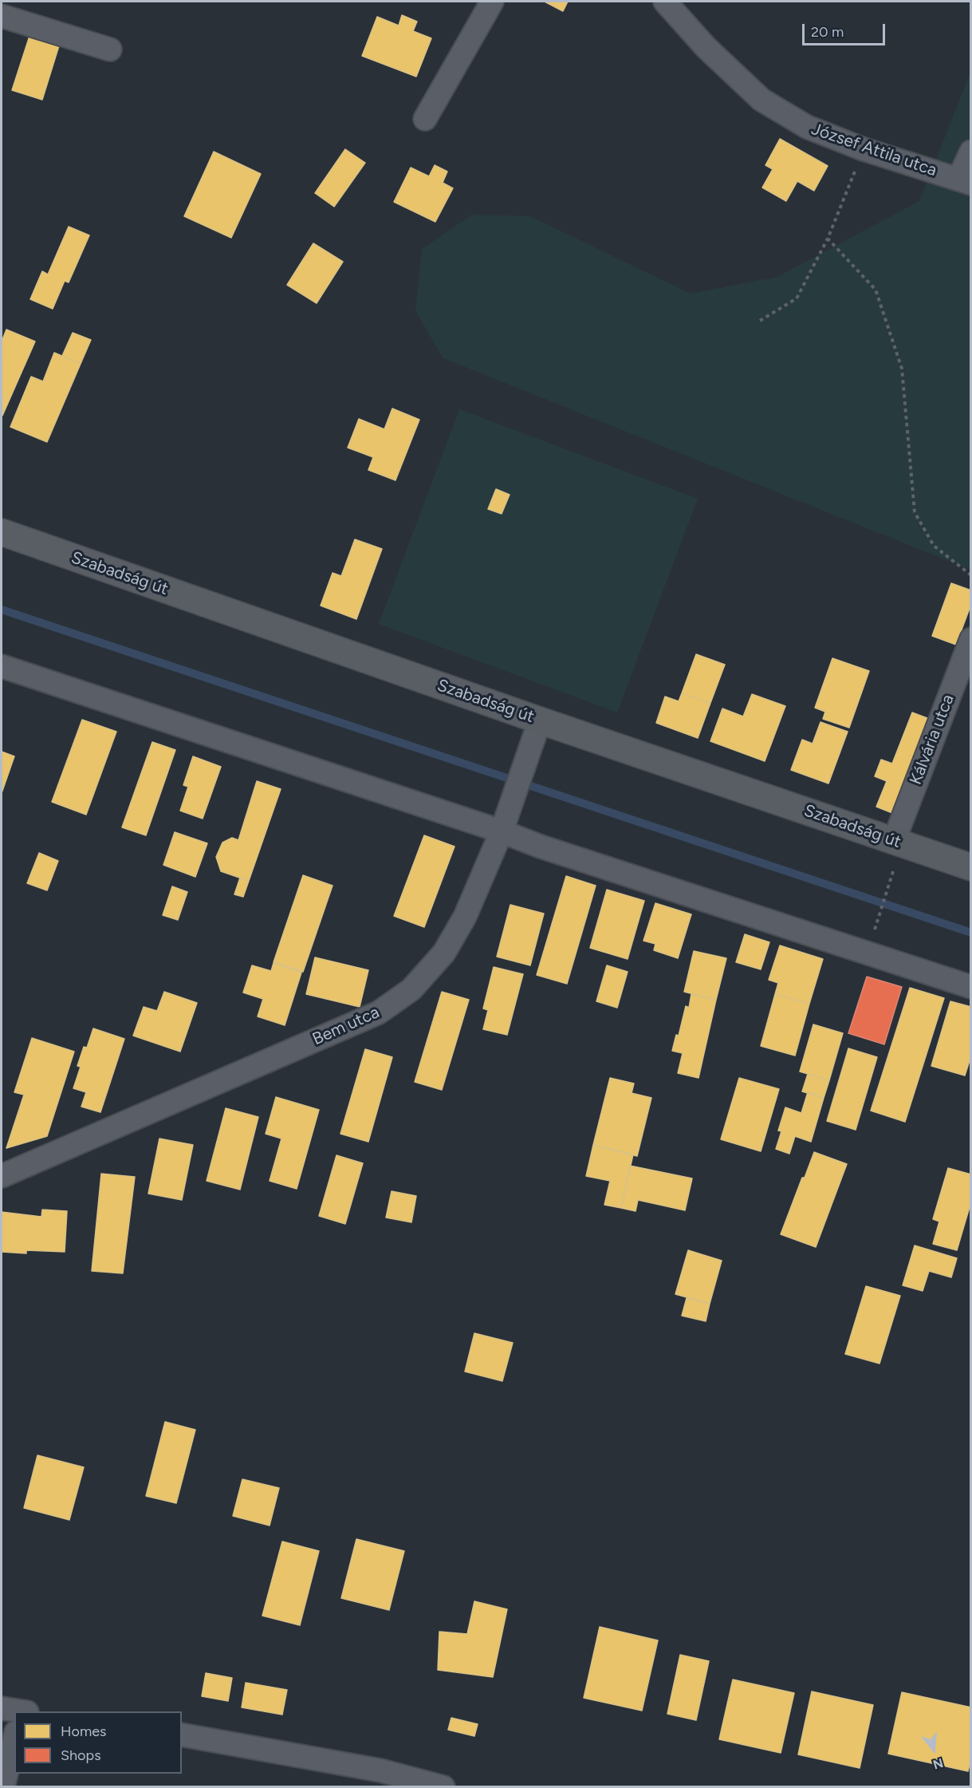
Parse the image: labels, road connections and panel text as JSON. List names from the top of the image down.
{
  "streets": {
    "main road": ["Szabadság út"],
    "street": ["József Attila utca", "Kálvária utca", "Bem utca"]
  },
  "crossings": [
    ["Szabadság út", "Kálvária utca"],
    ["Szabadság út", "Bem utca"]
  ],
  "legend": ["Homes", "Shops"],
  "scale_bar": "20 m",
  "north": "bottom"
}
